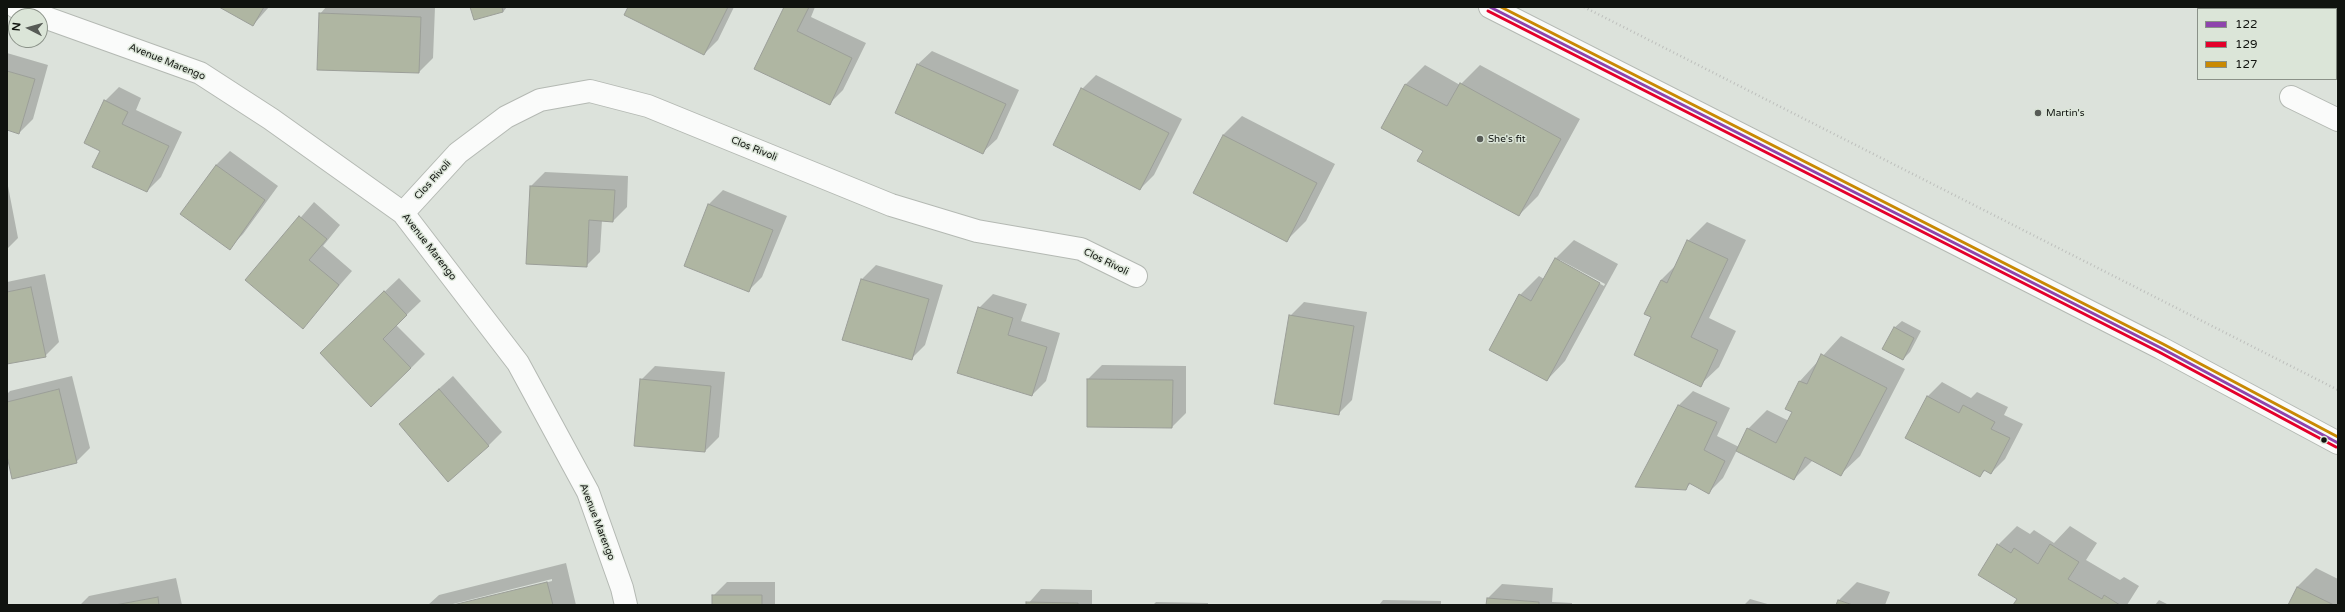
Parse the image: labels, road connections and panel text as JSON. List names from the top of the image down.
{
  "streets": {
    "street": ["Avenue Marengo", "Clos Rivoli"]
  },
  "crossings": [
    ["Avenue Marengo", "Clos Rivoli"]
  ],
  "places": ["Martin's", "She's fit"],
  "lines": ["transit line 122", "transit line 127", "transit line 129"],
  "legend": ["122", "129", "127"],
  "north": "left"
}
